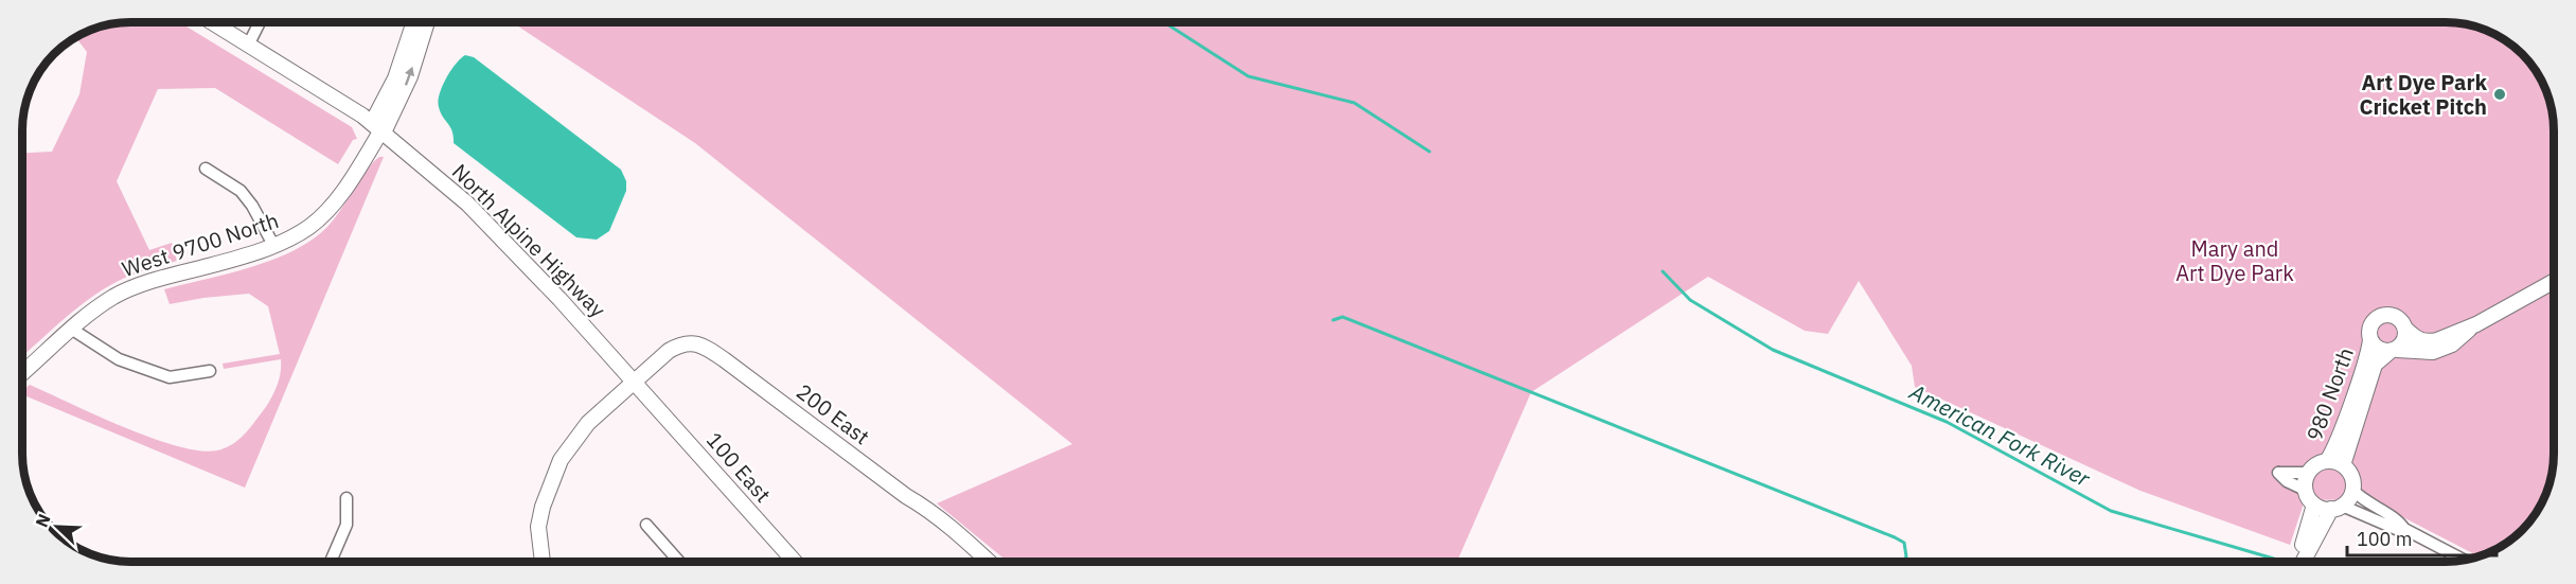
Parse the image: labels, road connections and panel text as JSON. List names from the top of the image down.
{
  "streets": {
    "street": [
      "North Alpine Highway",
      "West 9700 North",
      "980 North",
      "200 East",
      "100 East"
    ]
  },
  "crossings": [
    ["North Alpine Highway", "West 9700 North"],
    ["North Alpine Highway", "200 East"],
    ["North Alpine Highway", "100 East"],
    ["200 East", "100 East"]
  ],
  "water": ["American Fork River"],
  "parks": ["Mary and Art Dye Park"],
  "places": ["Art Dye Park Cricket Pitch"],
  "scale_bar": "100 m",
  "north": "top left"
}
